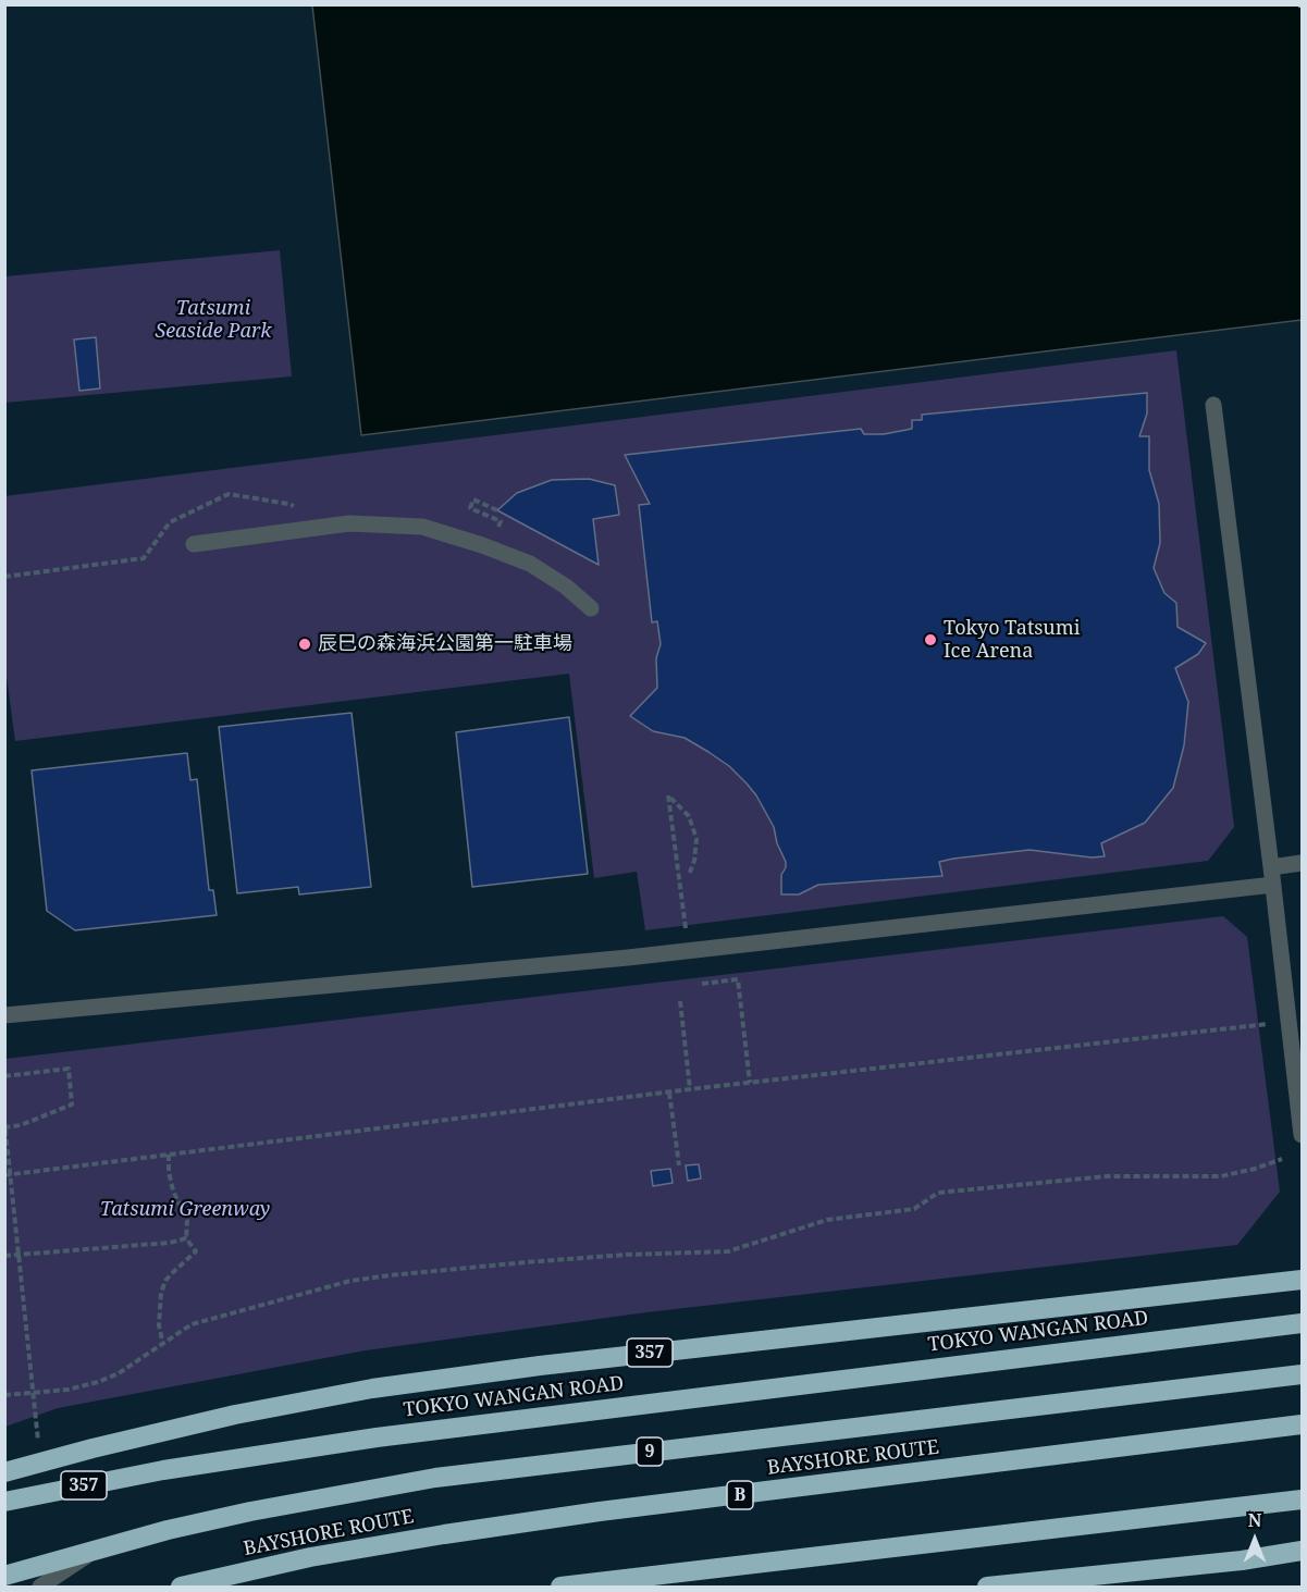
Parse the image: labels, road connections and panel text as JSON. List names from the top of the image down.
{
  "streets": {
    "highway": [
      "TOKYO WANGAN ROAD",
      "357",
      "9",
      "BAYSHORE ROUTE",
      "B"
    ]
  },
  "parks": ["Tatsumi Seaside Park", "Tatsumi Greenway"],
  "places": ["Tokyo Tatsumi Ice Arena", "辰巳の森海浜公園第一駐車場"],
  "north": "top"
}
